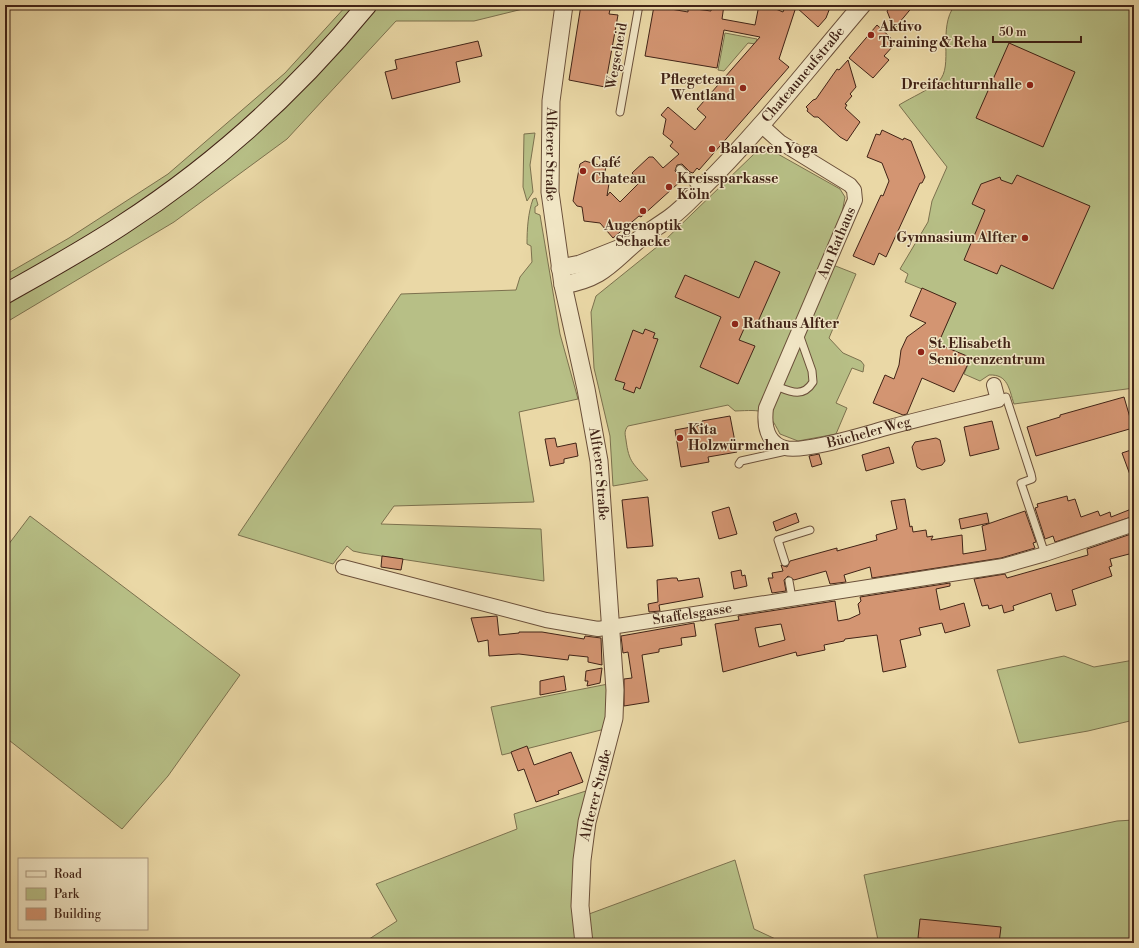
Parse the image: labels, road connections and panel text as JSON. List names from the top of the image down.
{
  "streets": {
    "street": [
      "Chateauneufstraße",
      "Alfterer Straße",
      "Am Rathaus",
      "Bücheler Weg",
      "Staffelsgasse"
    ],
    "lane": ["Wegscheid"]
  },
  "crossings": [
    ["Chateauneufstraße", "Alfterer Straße"],
    ["Chateauneufstraße", "Am Rathaus"],
    ["Alfterer Straße", "Staffelsgasse"],
    ["Am Rathaus", "Bücheler Weg"]
  ],
  "places": [
    "Aktivo Training & Reha",
    "Dreifachturnhalle",
    "Pflegeteam Wentland",
    "Balancen Yoga",
    "Café Chateau",
    "Kreissparkasse Köln",
    "Augenoptik Schacke",
    "Gymnasium Alfter",
    "Rathaus Alfter",
    "St. Elisabeth Seniorenzentrum",
    "Kita Holzwürmchen"
  ],
  "legend": ["Road", "Park", "Building"],
  "scale_bar": "50 m"
}
